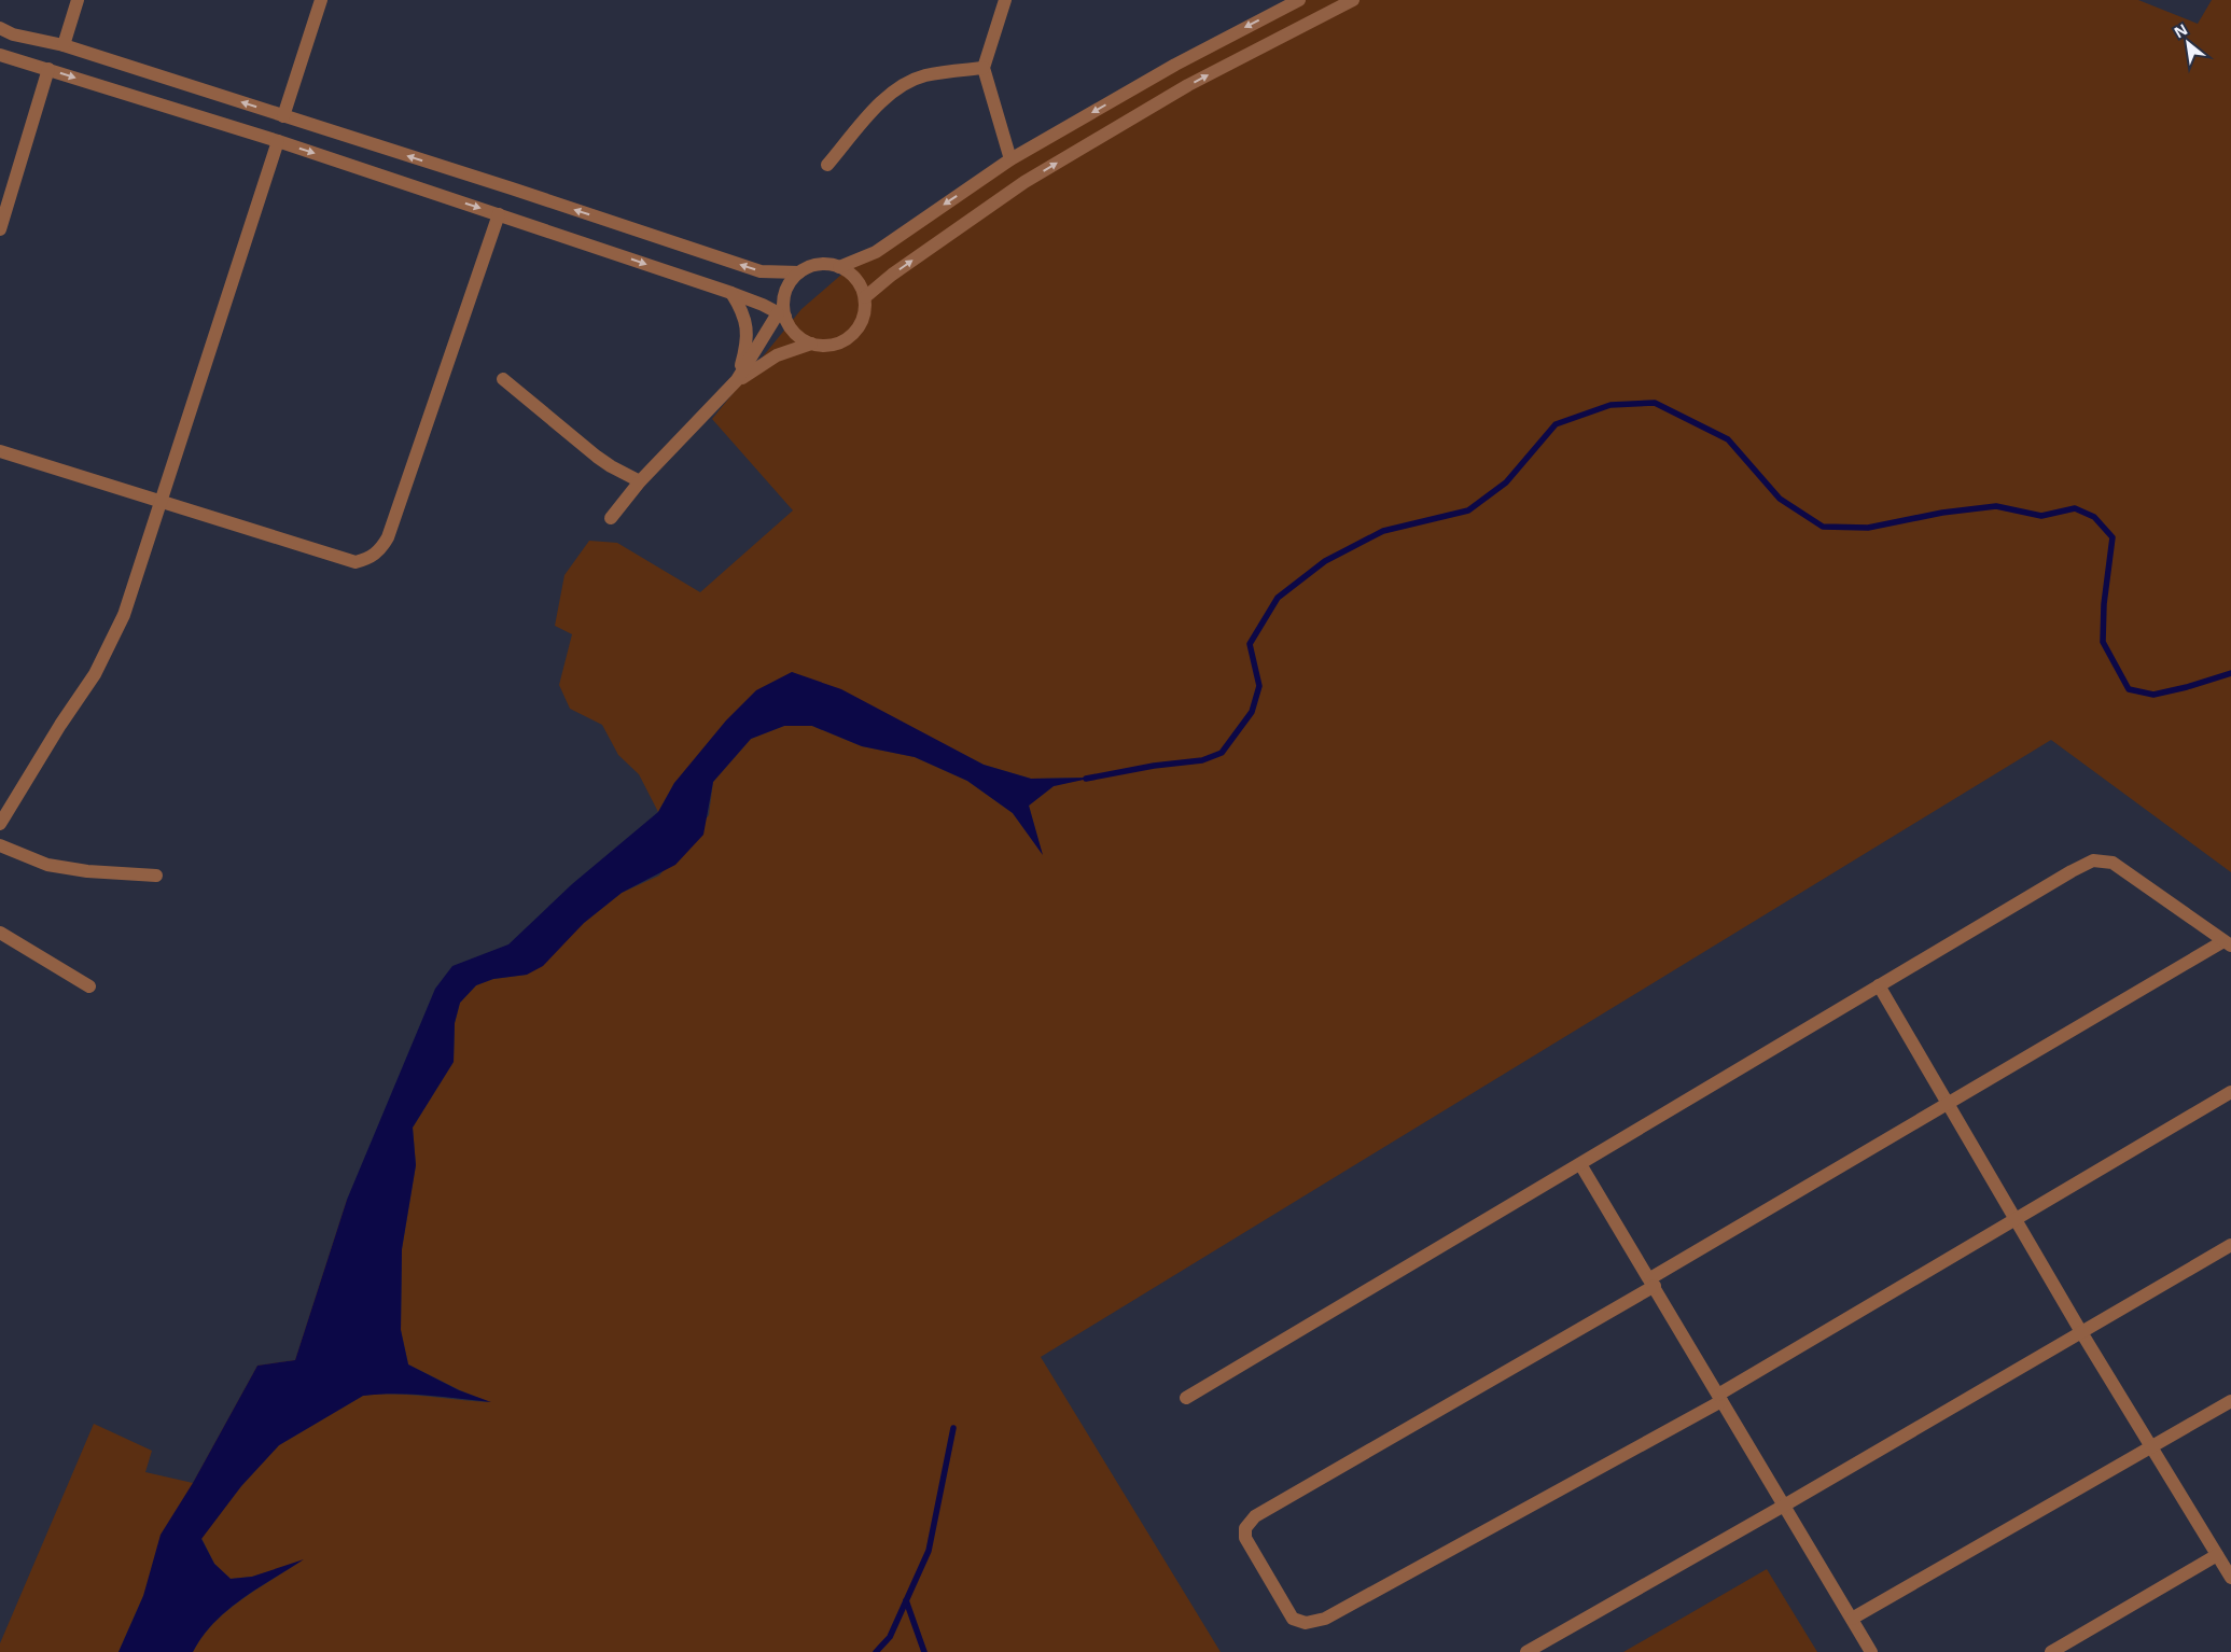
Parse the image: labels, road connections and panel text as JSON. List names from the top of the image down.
{
  "north": "top left"
}
